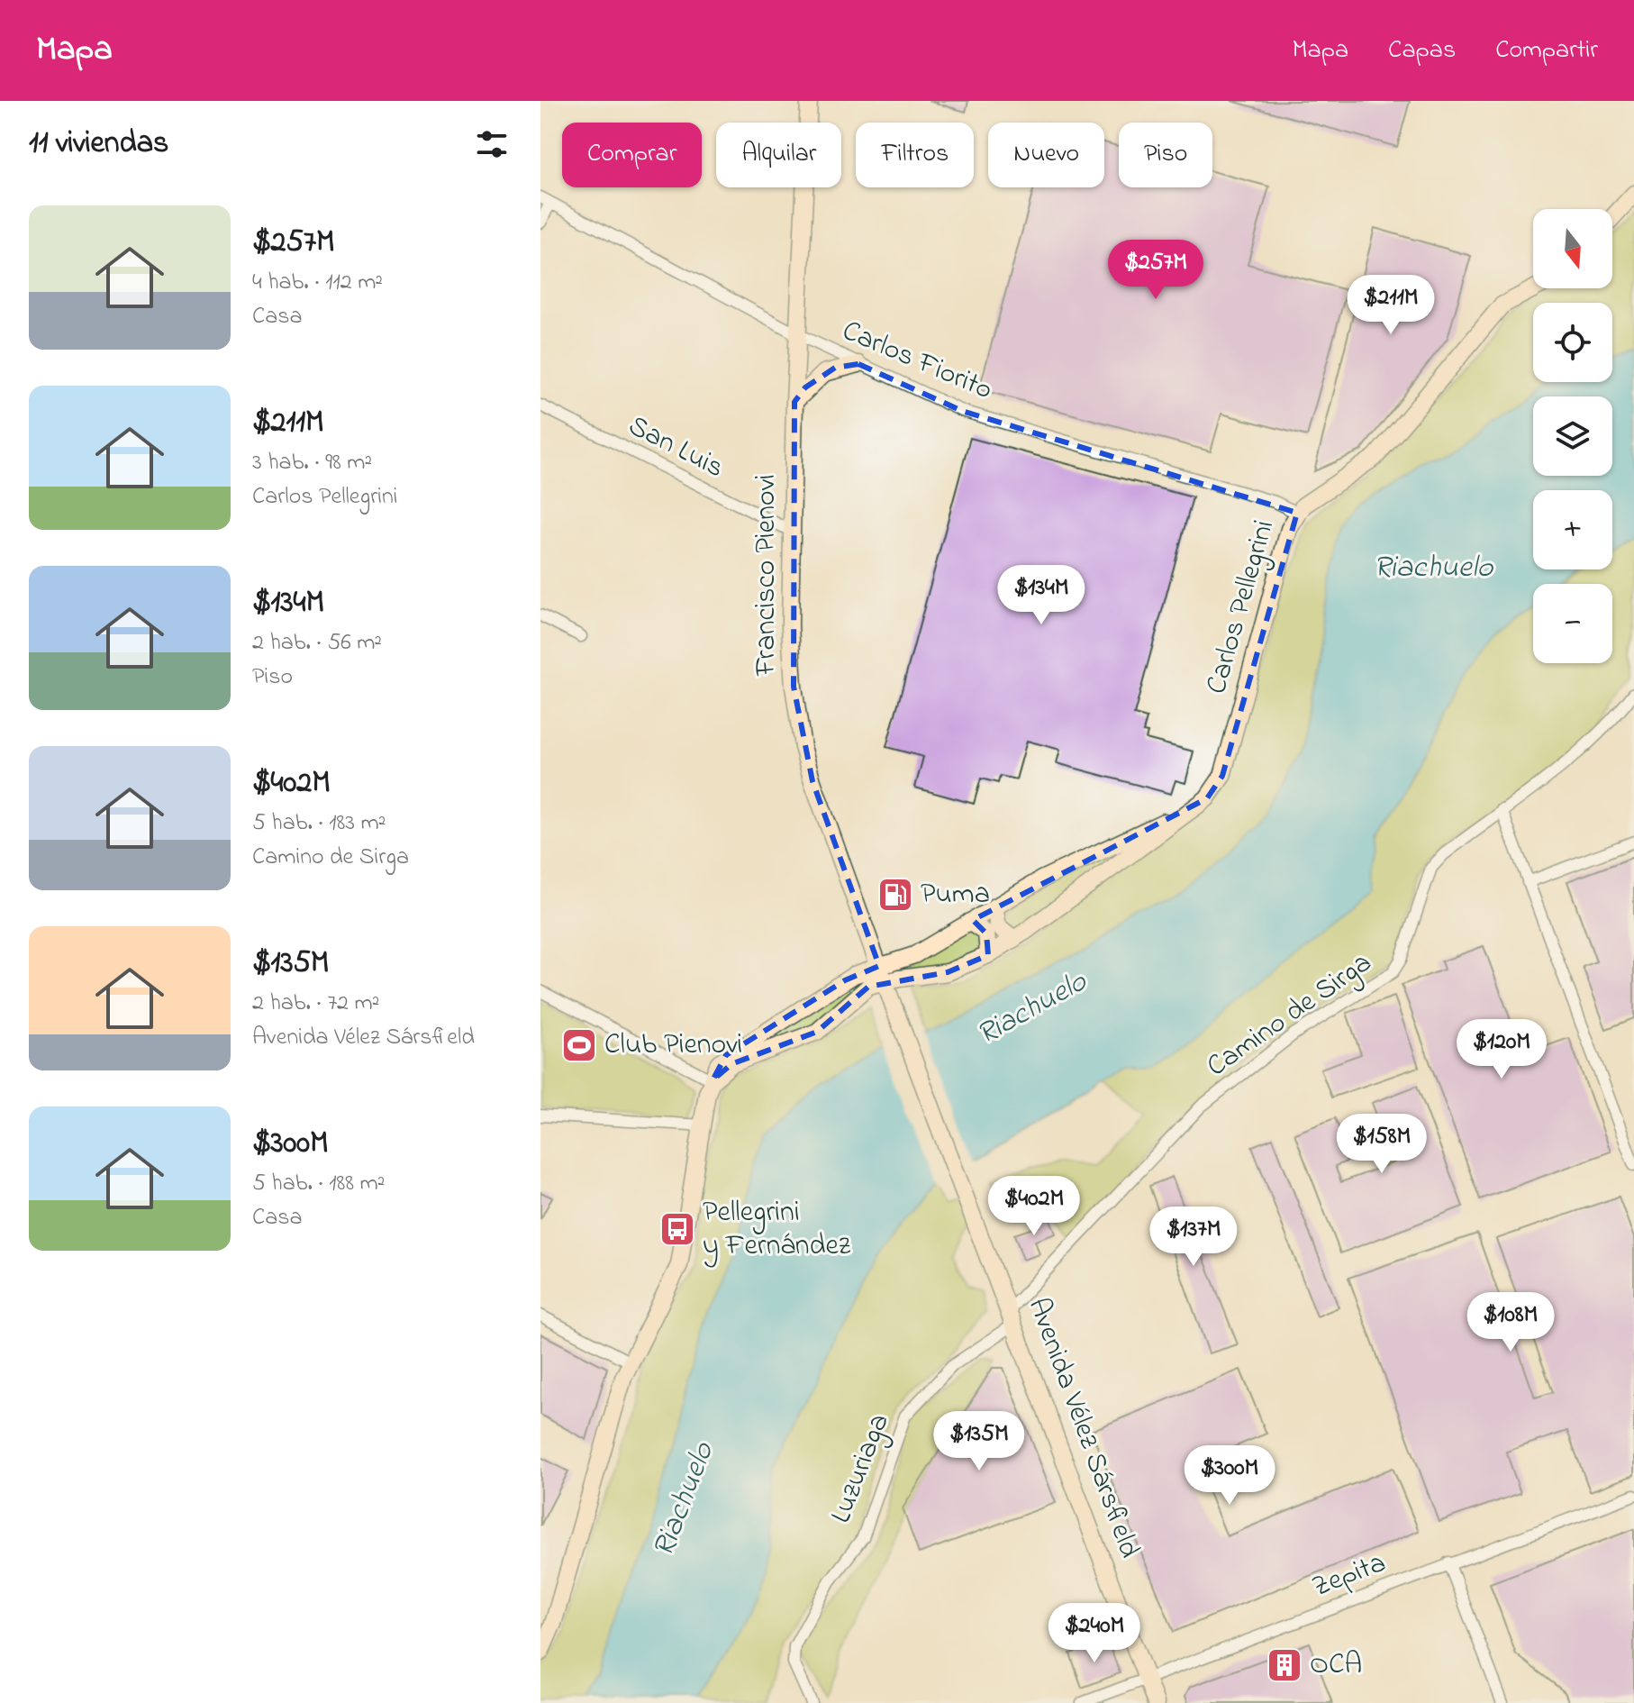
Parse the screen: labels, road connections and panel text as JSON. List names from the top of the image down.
{
  "streets": {
    "street": [
      "Carlos Fiorito",
      "San Luis",
      "Francisco Pienovi",
      "Carlos Pellegrini",
      "Camino de Sirga",
      "Avenida Vélez Sársfield",
      "Luzuriaga",
      "Zepita"
    ]
  },
  "crossings": [
    ["Carlos Fiorito", "Francisco Pienovi"],
    ["Carlos Fiorito", "Carlos Pellegrini"],
    ["San Luis", "Francisco Pienovi"],
    ["Francisco Pienovi", "Carlos Pellegrini"],
    ["Francisco Pienovi", "Avenida Vélez Sársfield"],
    ["Camino de Sirga", "Avenida Vélez Sársfield"],
    ["Camino de Sirga", "Luzuriaga"],
    ["Avenida Vélez Sársfield", "Luzuriaga"],
    ["Avenida Vélez Sársfield", "Zepita"]
  ],
  "water": ["Riachuelo"],
  "places": {
    "fuel station": ["Puma"],
    "sports": ["Club Pienovi"],
    "bus stop": ["Pellegrini y Fernández"],
    "building": ["OCA"]
  },
  "north": "bottom",
  "page": {
    "header": "Mapa",
    "nav": ["Mapa", "Capas", "Compartir"],
    "heading": "11 viviendas",
    "chip": [
      "Comprar",
      "Alquilar",
      "Filtros",
      "Nuevo",
      "Piso"
    ],
    "list": [
      {
        "name": "$257M",
        "note": "4 hab. · 112 m² · Casa"
      },
      {
        "name": "$211M",
        "note": "3 hab. · 98 m² · Carlos Pellegrini"
      },
      {
        "name": "$134M",
        "note": "2 hab. · 56 m² · Piso"
      },
      {
        "name": "$402M",
        "note": "5 hab. · 183 m² · Camino de Sirga"
      },
      {
        "name": "$135M",
        "note": "2 hab. · 72 m² · Avenida Vélez Sársfield"
      },
      {
        "name": "$300M",
        "note": "5 hab. · 188 m² · Casa"
      }
    ],
    "map_buttons": ["+", "−"],
    "price": [
      "$257M",
      "$211M",
      "$134M",
      "$120M",
      "$158M",
      "$402M",
      "$137M",
      "$108M",
      "$135M",
      "$300M",
      "$240M"
    ]
  }
}
